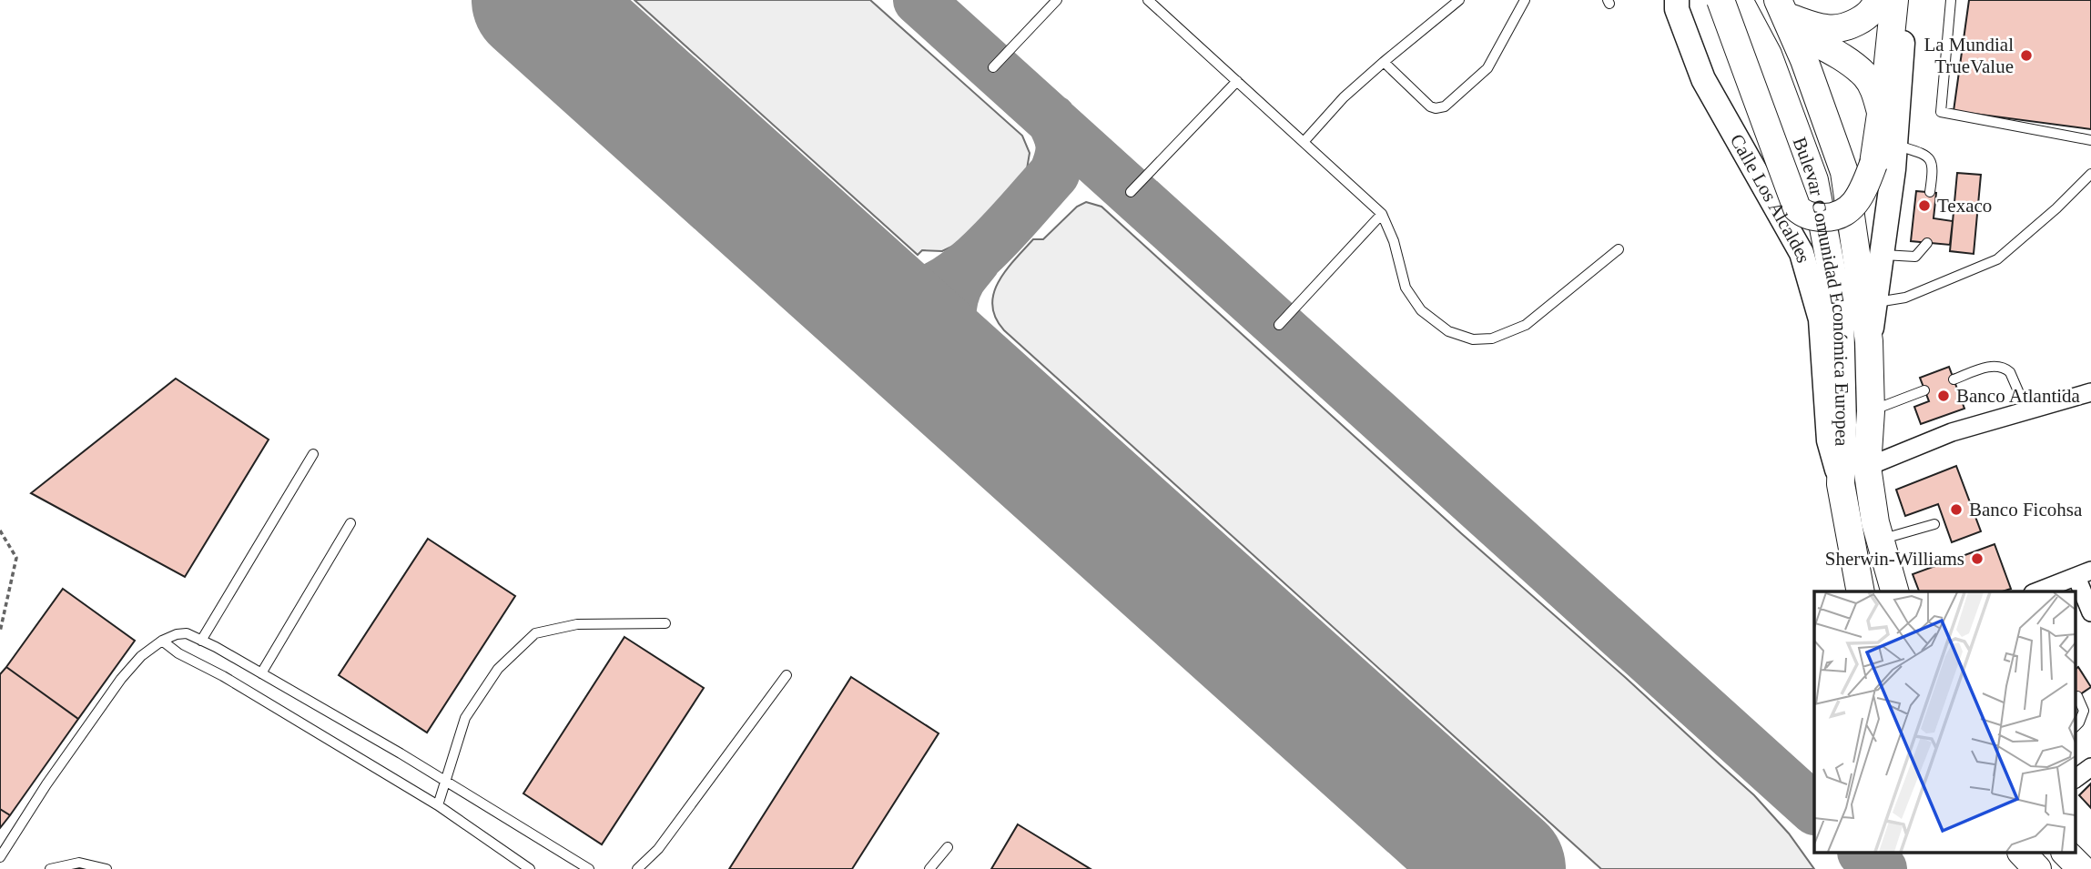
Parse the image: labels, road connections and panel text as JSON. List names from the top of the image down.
{
  "streets": {
    "main road": ["Calle Los Alcaldes", "Bulevar Comunidad Económica Europea"]
  },
  "crossings": [
    ["Calle Los Alcaldes", "Bulevar Comunidad Económica Europea"]
  ],
  "places": [
    "La Mundial TrueValue",
    "Texaco",
    "Banco Atlantida",
    "Banco Ficohsa",
    "Sherwin-Williams"
  ]
}
